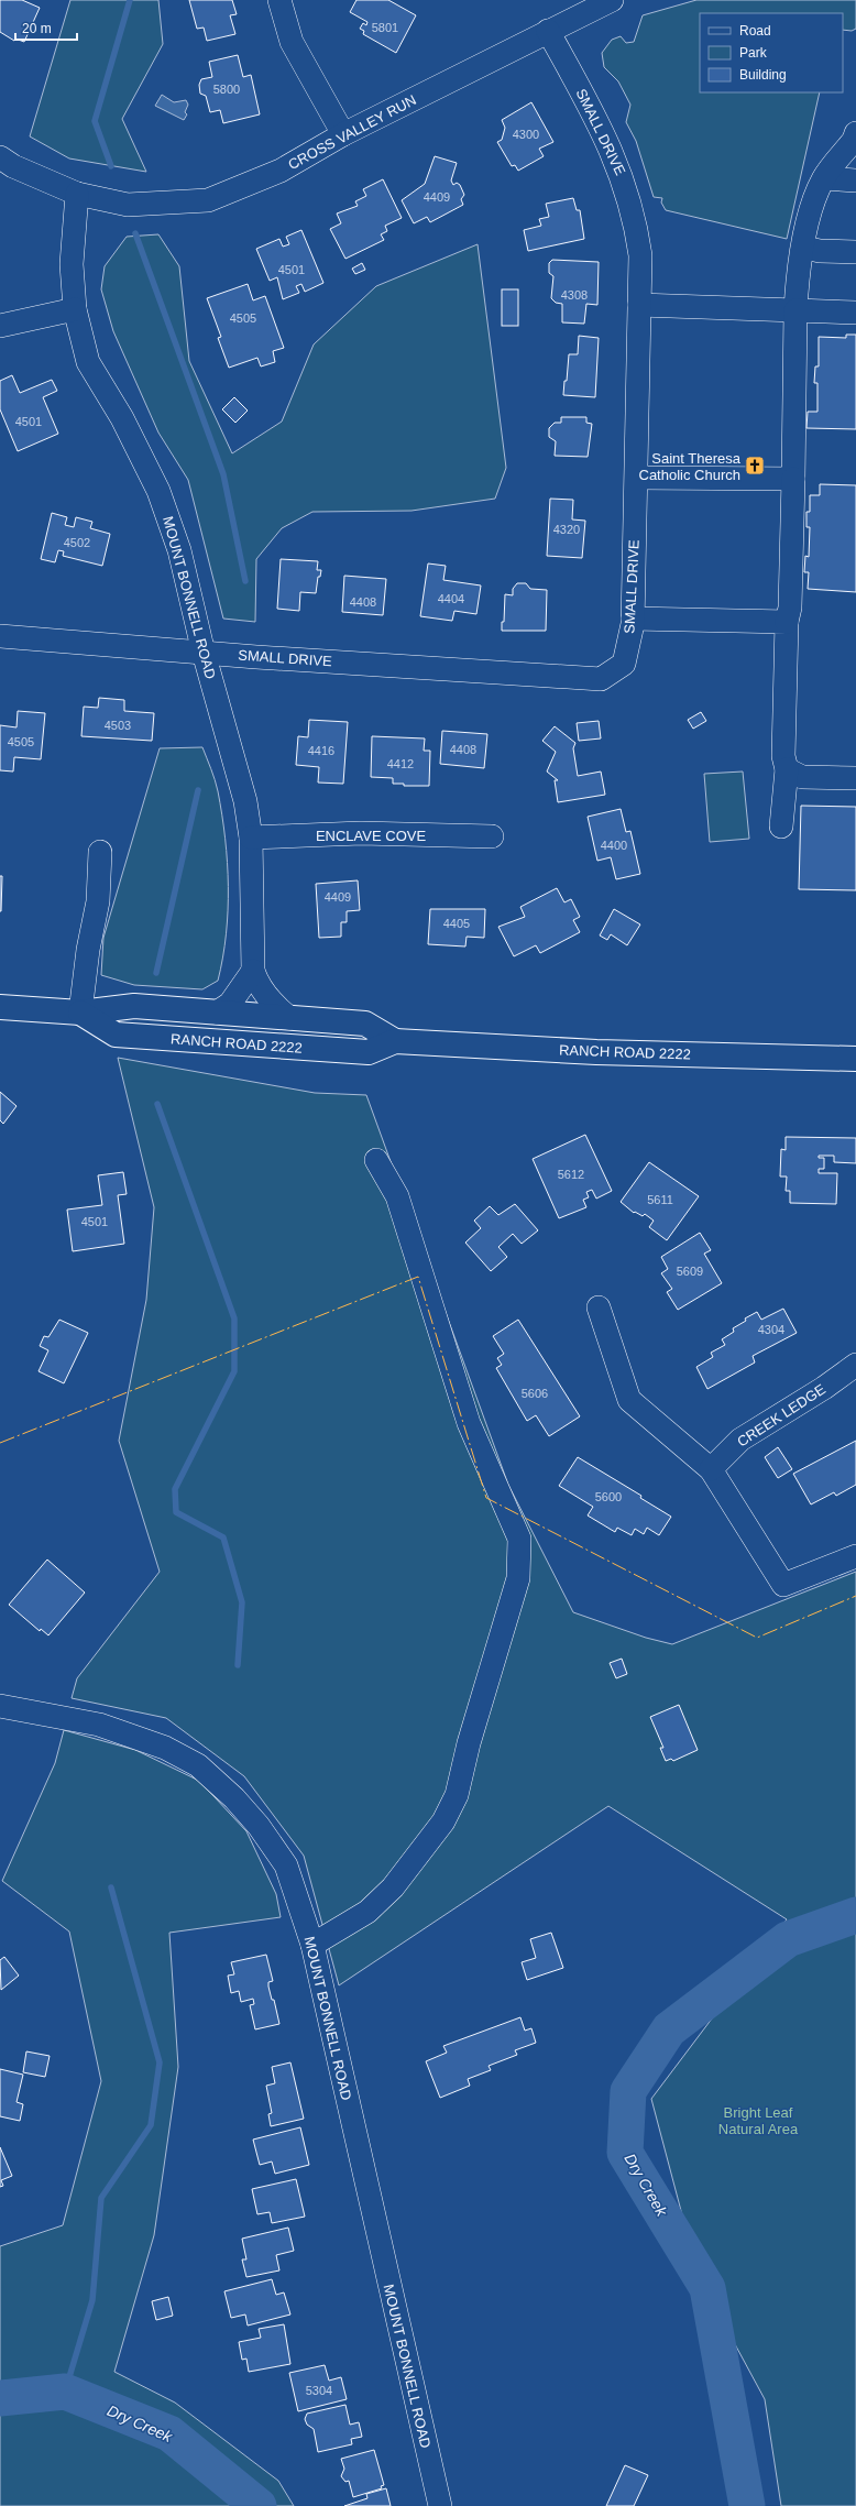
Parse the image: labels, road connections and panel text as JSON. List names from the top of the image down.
{
  "streets": {
    "main road": ["RANCH ROAD 2222"],
    "street": [
      "CROSS VALLEY RUN",
      "SMALL DRIVE",
      "MOUNT BONNELL ROAD",
      "ENCLAVE COVE",
      "CREEK LEDGE"
    ]
  },
  "crossings": [
    ["CROSS VALLEY RUN", "SMALL DRIVE"],
    ["CROSS VALLEY RUN", "MOUNT BONNELL ROAD"],
    ["SMALL DRIVE", "MOUNT BONNELL ROAD"],
    ["MOUNT BONNELL ROAD", "ENCLAVE COVE"],
    ["MOUNT BONNELL ROAD", "RANCH ROAD 2222"]
  ],
  "water": ["Dry Creek"],
  "parks": ["Bright Leaf Natural Area"],
  "places": {
    "church": ["Saint Theresa Catholic Church"]
  },
  "house_numbers": [
    "5801",
    "5800",
    "4300",
    "4409",
    "4501",
    "4308",
    "4505",
    "4501",
    "4320",
    "4502",
    "4404",
    "4408",
    "4503",
    "4505",
    "4408",
    "4416",
    "4412",
    "4400",
    "4409",
    "4405",
    "5612",
    "5611",
    "4501",
    "5609",
    "4304",
    "5606",
    "5600",
    "5304"
  ],
  "legend": ["Road", "Park", "Building"],
  "scale_bar": "20 m"
}
